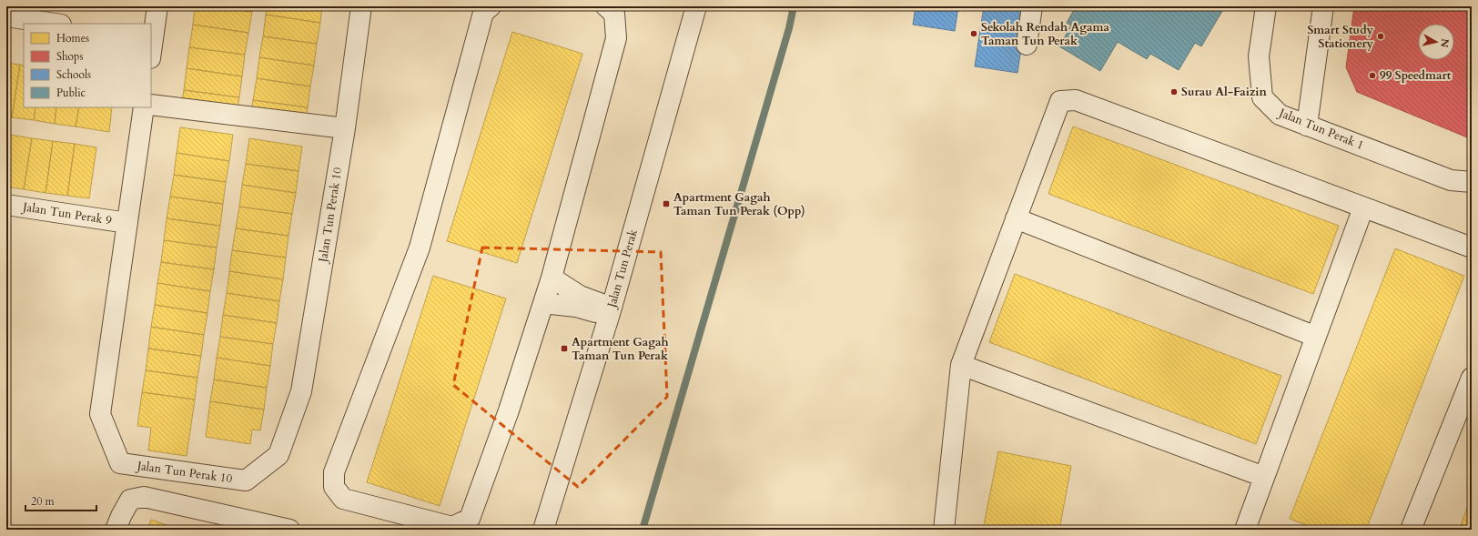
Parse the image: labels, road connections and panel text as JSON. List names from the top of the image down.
{
  "streets": {
    "street": [
      "Jalan Tun Perak 1",
      "Jalan Tun Perak 9",
      "Jalan Tun Perak 10",
      "Jalan Tun Perak"
    ]
  },
  "crossings": [
    ["Jalan Tun Perak 9", "Jalan Tun Perak 10"]
  ],
  "places": {
    "other": [
      "Sekolah Rendah Agama Taman Tun Perak",
      "Smart Study Stationery",
      "99 Speedmart",
      "Surau Al-Faizin"
    ],
    "transit": ["Apartment Gagah Taman Tun Perak (Opp)", "Apartment Gagah Taman Tun Perak"]
  },
  "legend": [
    "Homes",
    "Shops",
    "Schools",
    "Public"
  ],
  "scale_bar": "20 m",
  "north": "right"
}
